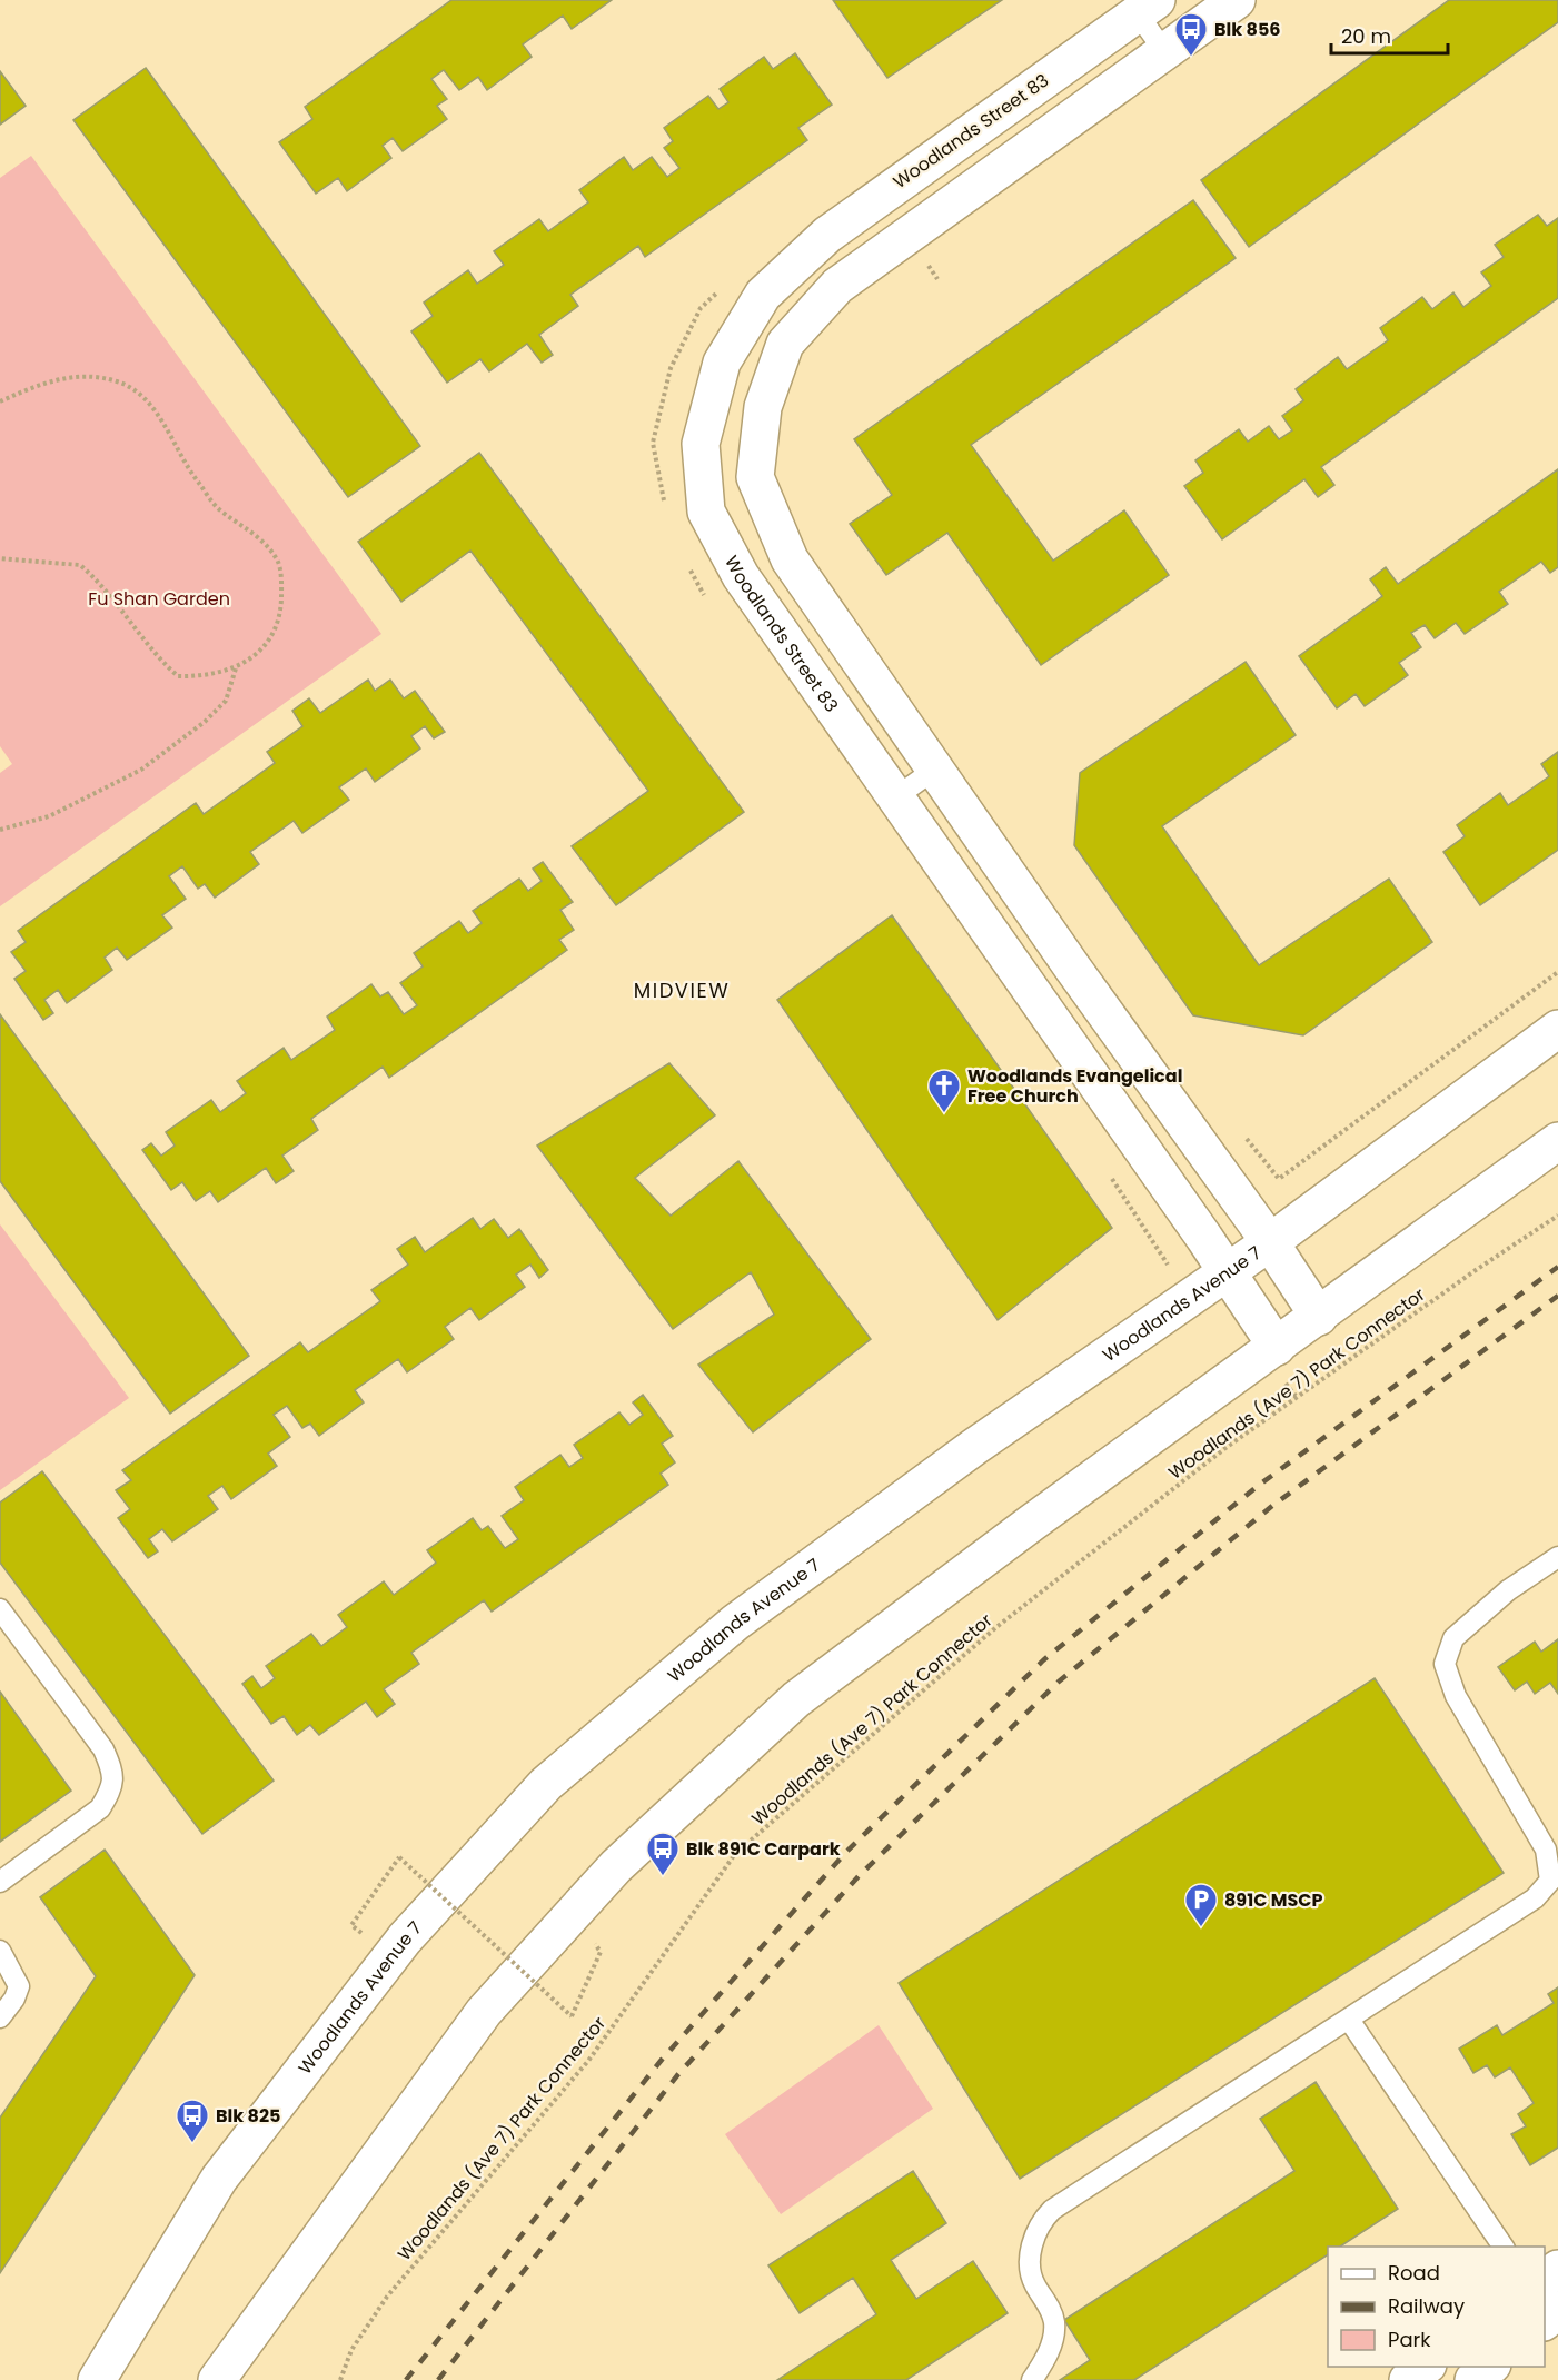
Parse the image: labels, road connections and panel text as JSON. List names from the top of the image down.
{
  "streets": {
    "main road": ["Woodlands Street 83", "Woodlands Avenue 7"],
    "path": ["Woodlands (Ave 7) Park Connector"]
  },
  "crossings": [
    ["Woodlands Street 83", "Woodlands Avenue 7"]
  ],
  "districts": ["MIDVIEW"],
  "parks": ["Fu Shan Garden"],
  "places": {
    "bus stop": ["Blk 856", "Blk 891C Carpark", "Blk 825"],
    "church": ["Woodlands Evangelical Free Church"],
    "parking": ["891C MSCP"]
  },
  "legend": ["Road", "Railway", "Park"],
  "scale_bar": "20 m"
}
